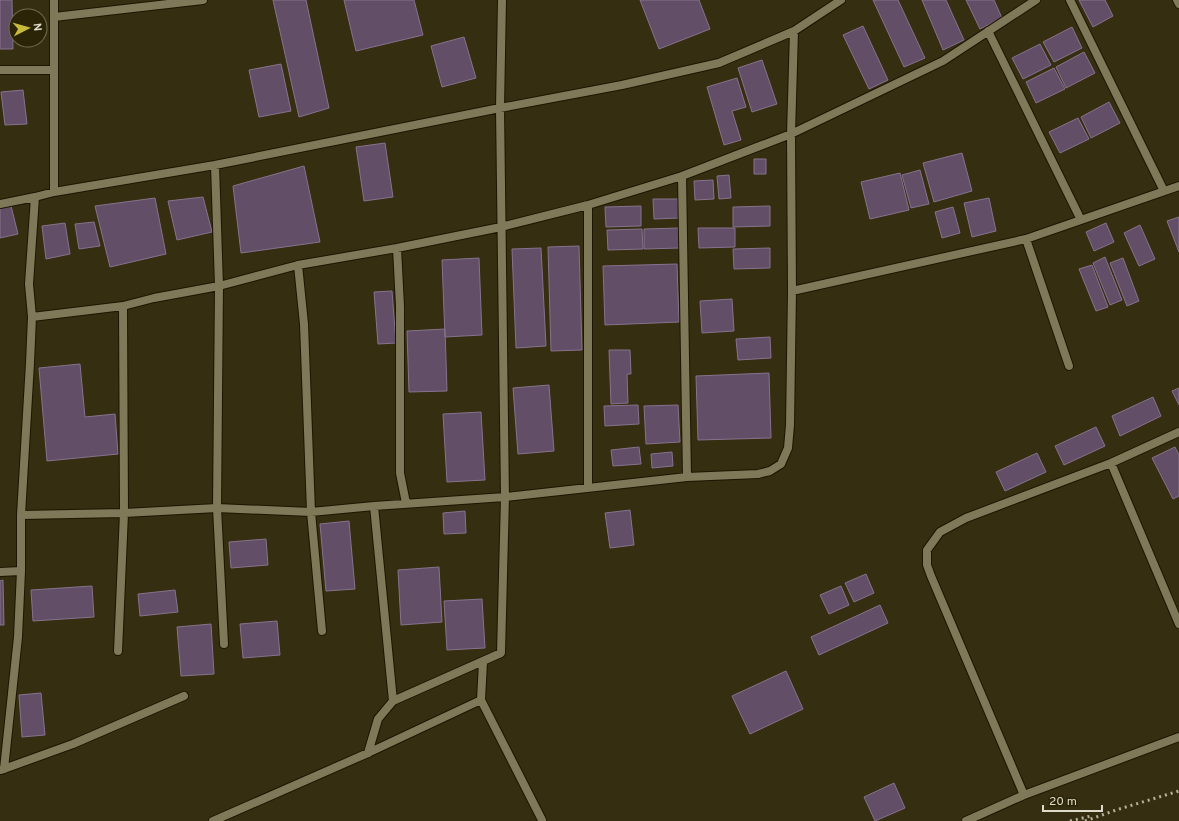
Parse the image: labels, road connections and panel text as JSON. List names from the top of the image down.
{
  "scale_bar": "20 m",
  "north": "right"
}
